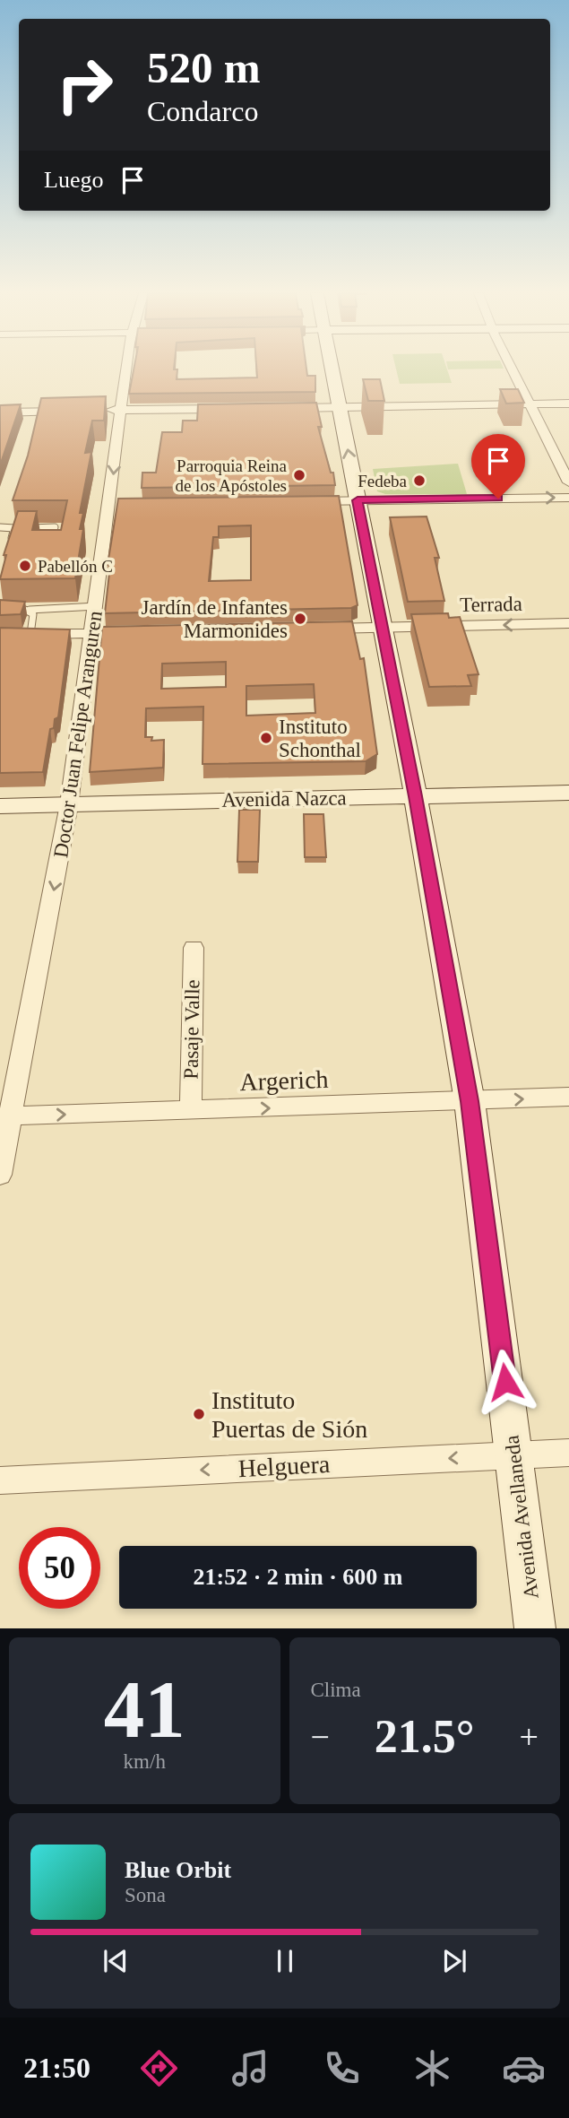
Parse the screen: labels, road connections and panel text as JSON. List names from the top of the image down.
{
  "streets": {
    "main road": ["Avenida Nazca", "Avenida Avellaneda"],
    "street": [
      "Terrada",
      "Doctor Juan Felipe Aranguren",
      "Pasaje Valle",
      "Argerich",
      "Helguera"
    ]
  },
  "crossings": [
    ["Terrada", "Avenida Avellaneda"],
    ["Doctor Juan Felipe Aranguren", "Avenida Nazca"],
    ["Doctor Juan Felipe Aranguren", "Argerich"],
    ["Avenida Nazca", "Avenida Avellaneda"],
    ["Pasaje Valle", "Argerich"],
    ["Argerich", "Avenida Avellaneda"],
    ["Helguera", "Avenida Avellaneda"]
  ],
  "one_way": ["Doctor Juan Felipe Aranguren", "Argerich", "Helguera"],
  "places": [
    "Parroquia Reina de los Apóstoles",
    "Fedeba",
    "Pabellón C",
    "Jardín de Infantes Marmonides",
    "Instituto Schonthal",
    "Instituto Puertas de Sión"
  ],
  "page": {
    "turn": ["520 m", "Condarco"],
    "then": "Luego",
    "limit": "50",
    "trip": "21:52 · 2 min · 600 m",
    "tile": [
      ["41", "km/h"],
      "Clima"
    ],
    "heat": ["−", "21.5°", "+"],
    "song": ["Blue Orbit", "Sona"],
    "tabs": "21:50"
  }
}
